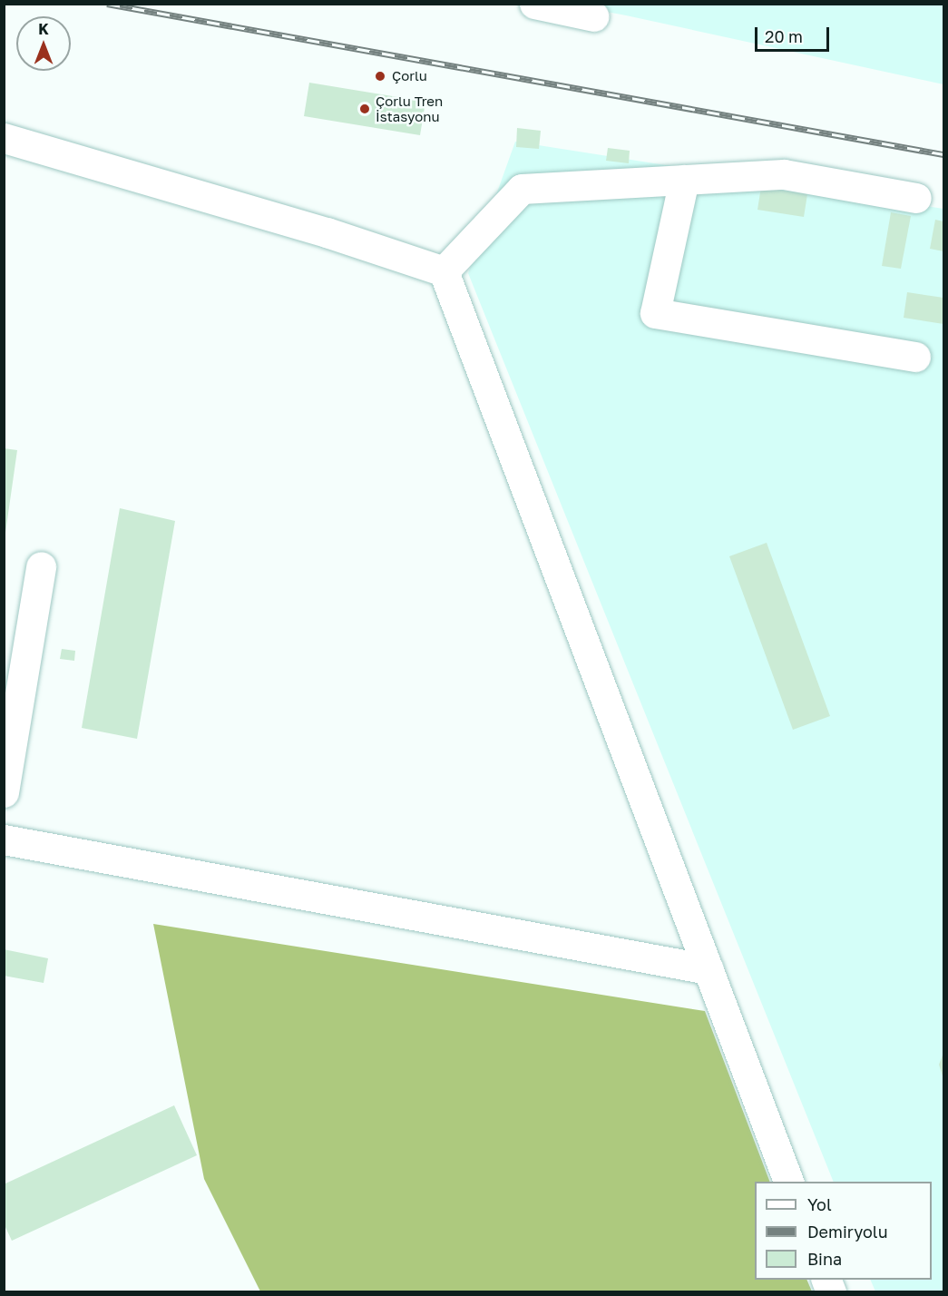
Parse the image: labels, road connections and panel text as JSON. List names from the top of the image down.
{
  "places": ["Çorlu", "Çorlu Tren İstasyonu"],
  "legend": ["Yol", "Demiryolu", "Bina"],
  "scale_bar": "20 m",
  "north": "top"
}
